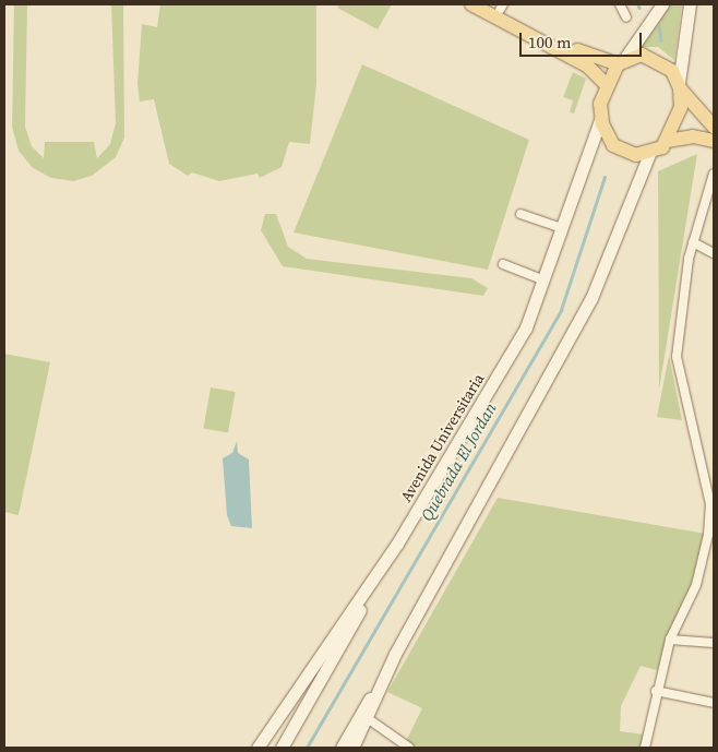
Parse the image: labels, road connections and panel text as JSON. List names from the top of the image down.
{
  "streets": {
    "main road": ["Avenida Universitaria"]
  },
  "water": ["Quebrada El Jordan"],
  "scale_bar": "100 m"
}
